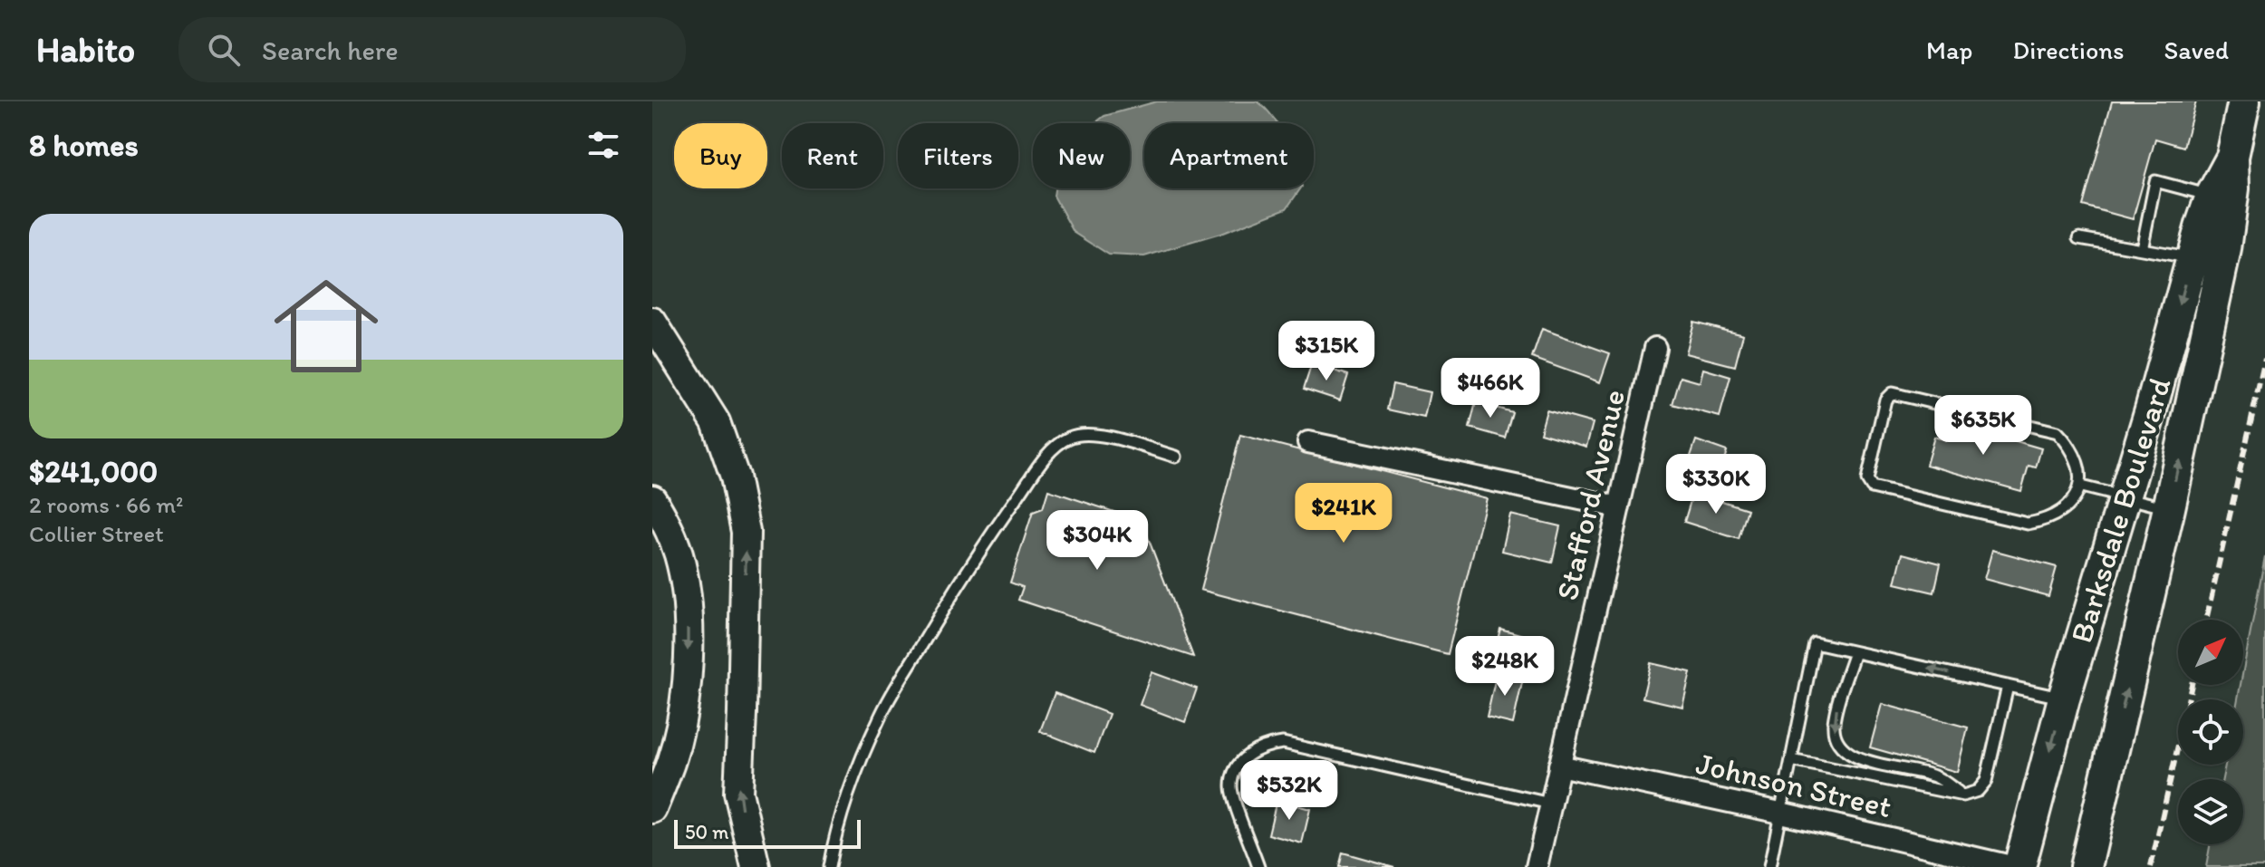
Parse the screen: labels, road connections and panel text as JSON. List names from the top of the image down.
{
  "streets": {
    "main road": ["Barksdale Boulevard"],
    "street": ["Stafford Avenue", "Johnson Street"]
  },
  "crossings": [
    ["Stafford Avenue", "Johnson Street"],
    ["Barksdale Boulevard", "Johnson Street"]
  ],
  "scale_bar": "50 m",
  "north": "top right",
  "page": {
    "header": "Habito",
    "search": "Search here",
    "nav": ["Map", "Directions", "Saved"],
    "heading": "8 homes",
    "chip": [
      "Buy",
      "Rent",
      "Filters",
      "New",
      "Apartment"
    ],
    "list": [
      {
        "name": "$241,000",
        "note": "2 rooms · 66 m² · Collier Street"
      }
    ],
    "price": [
      "$315K",
      "$466K",
      "$635K",
      "$330K",
      "$241K",
      "$304K",
      "$248K",
      "$532K"
    ],
    "scale": "50 m"
  }
}
